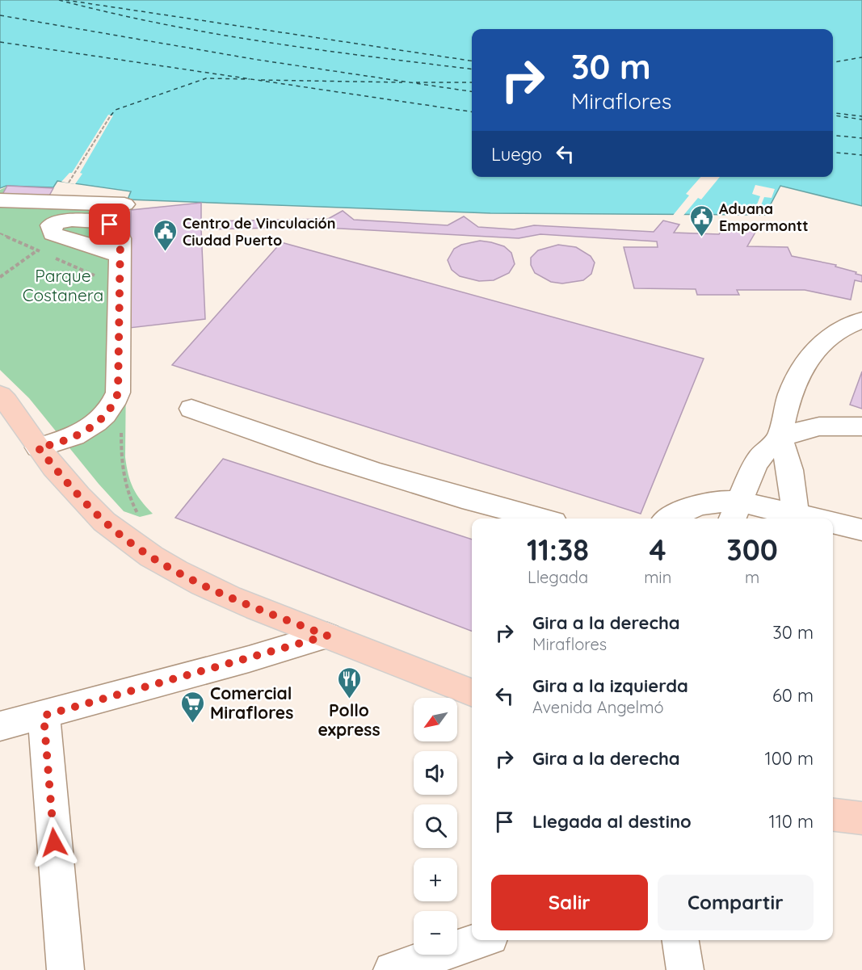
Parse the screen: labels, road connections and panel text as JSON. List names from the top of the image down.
{
  "parks": ["Parque Costanera"],
  "places": {
    "public building": ["Aduana Empormontt", "Centro de Vinculación Ciudad Puerto"],
    "restaurant": ["Pollo express"],
    "supermarket": ["Comercial Miraflores"]
  },
  "north": "bottom left",
  "page": {
    "turn": ["30 m", "Miraflores"],
    "then": "Luego",
    "eta": [
      "11:38",
      "Llegada",
      "4",
      "min",
      "300",
      "m"
    ],
    "list": [
      {
        "name": "Gira a la derecha",
        "note": "Miraflores",
        "value": "30 m"
      },
      {
        "name": "Gira a la izquierda",
        "note": "Avenida Angelmó",
        "value": "60 m"
      },
      {
        "name": "Gira a la derecha",
        "value": "100 m"
      },
      {
        "name": "Llegada al destino",
        "value": "110 m"
      }
    ],
    "map_buttons": ["+", "−"],
    "buttons": ["Salir", "Compartir"]
  }
}
